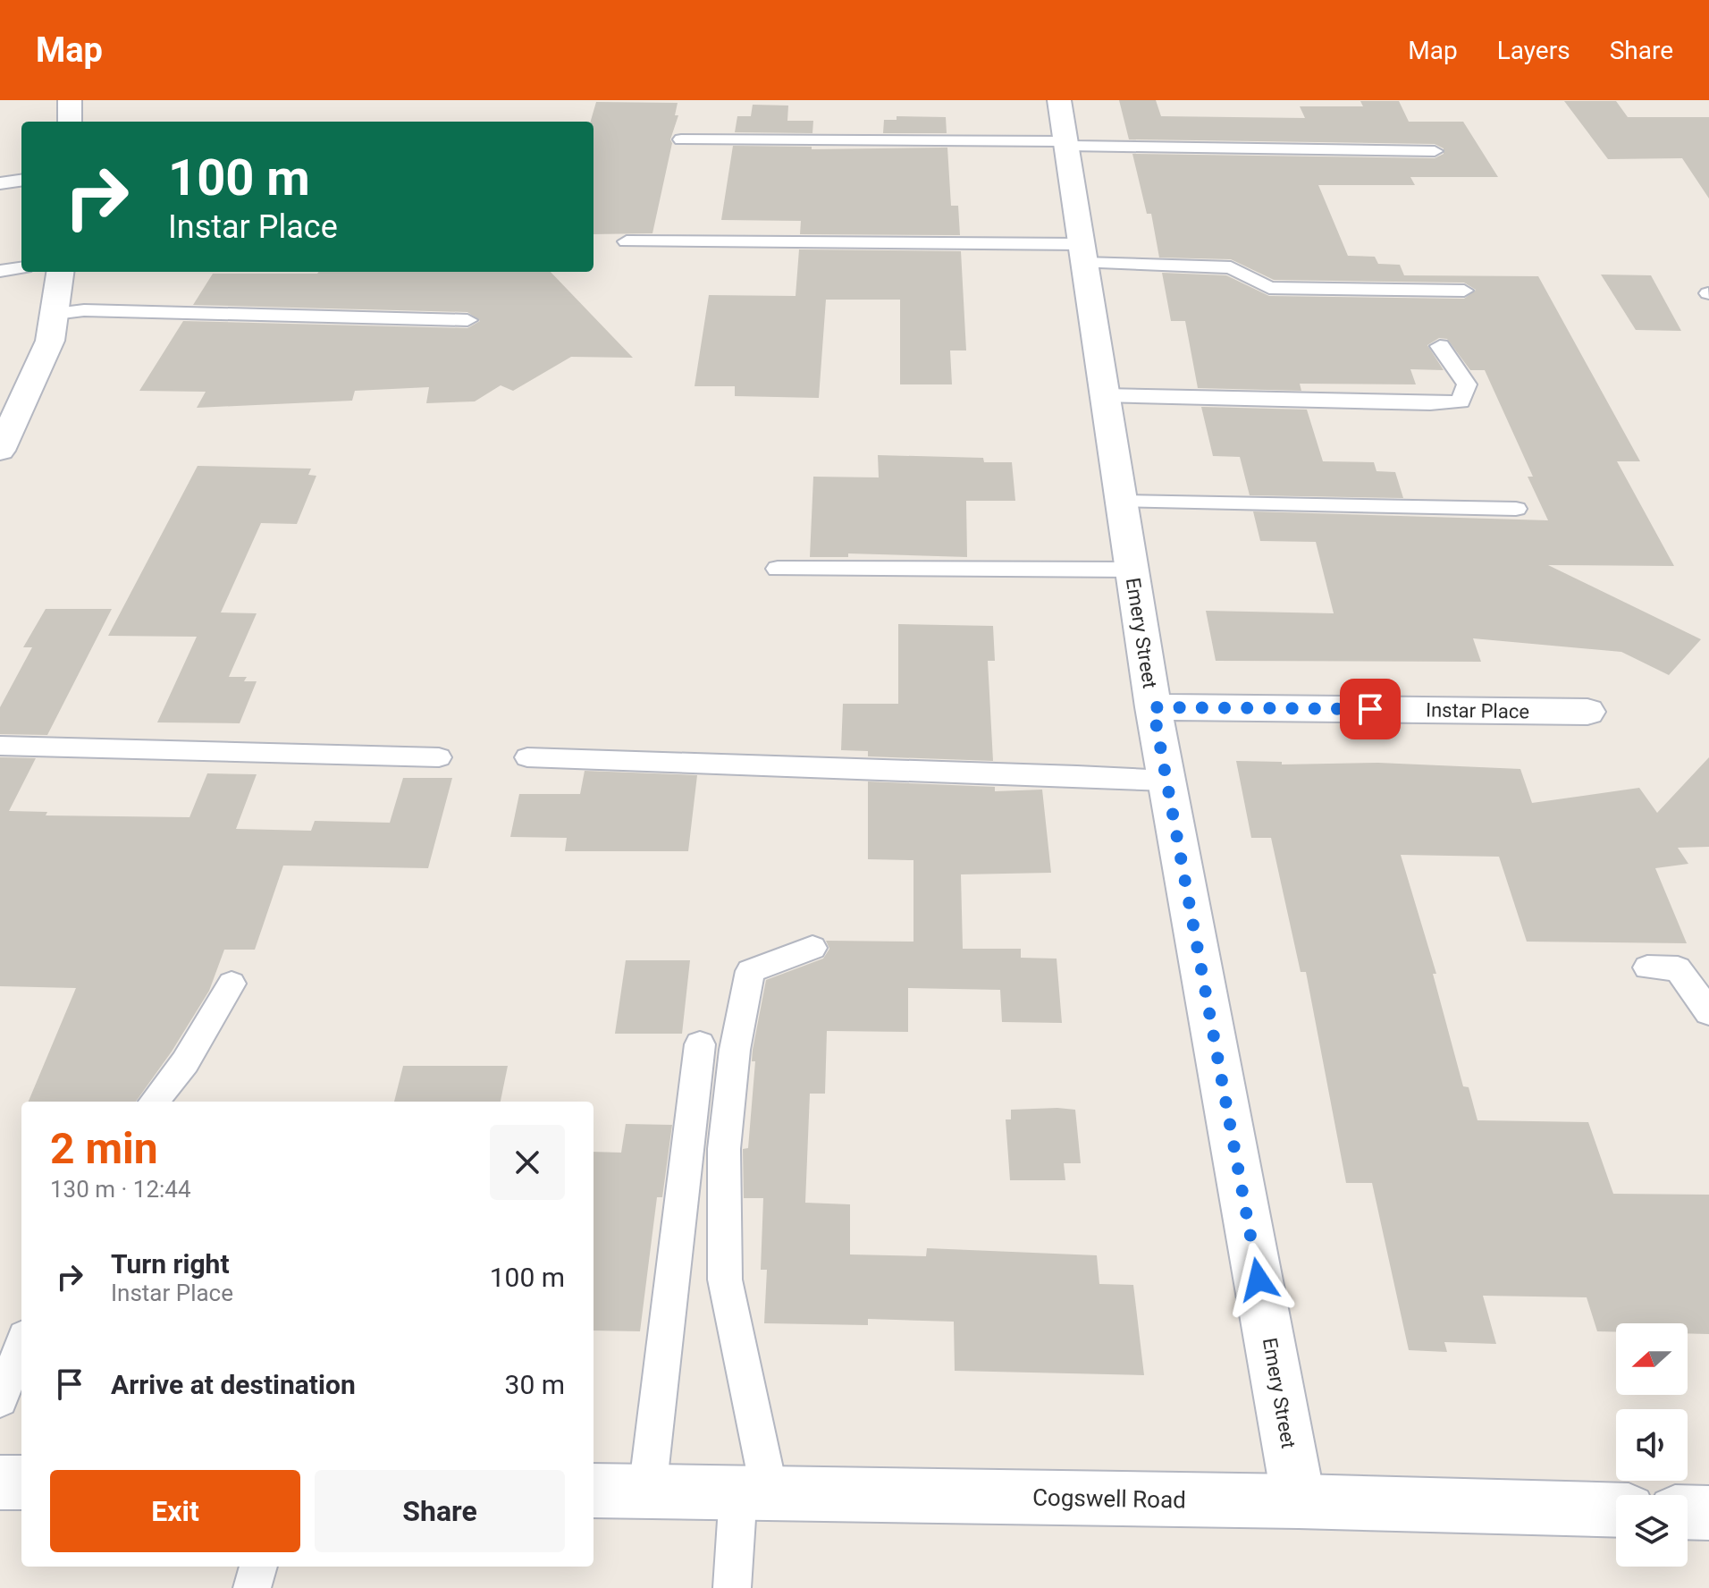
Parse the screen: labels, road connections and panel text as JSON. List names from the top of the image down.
{
  "streets": {
    "street": ["Emery Street", "Instar Place", "Cogswell Road"]
  },
  "crossings": [
    ["Emery Street", "Instar Place"],
    ["Emery Street", "Cogswell Road"]
  ],
  "north": "left",
  "page": {
    "header": "Map",
    "nav": ["Map", "Layers", "Share"],
    "turn": ["100 m", "Instar Place"],
    "heading": ["2 min", "130 m · 12:44"],
    "list": [
      {
        "name": "Turn right",
        "note": "Instar Place",
        "value": "100 m"
      },
      {
        "name": "Arrive at destination",
        "value": "30 m"
      }
    ],
    "buttons": ["Exit", "Share"]
  }
}
